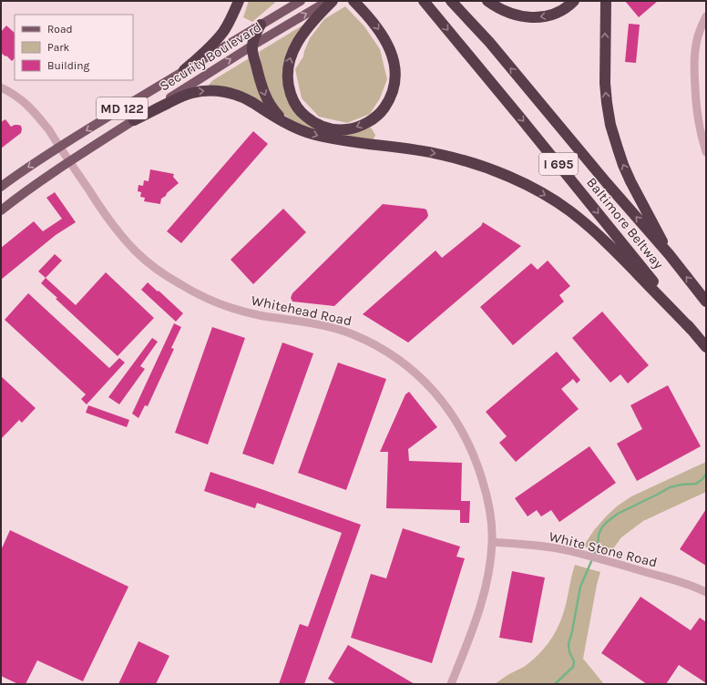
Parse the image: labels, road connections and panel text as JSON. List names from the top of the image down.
{
  "streets": {
    "highway": ["I 695", "Baltimore Beltway"],
    "main road": ["Security Boulevard", "MD 122"],
    "street": ["Whitehead Road", "White Stone Road"]
  },
  "crossings": [
    ["Security Boulevard", "Whitehead Road"],
    ["Whitehead Road", "White Stone Road"]
  ],
  "legend": ["Road", "Park", "Building"]
}
